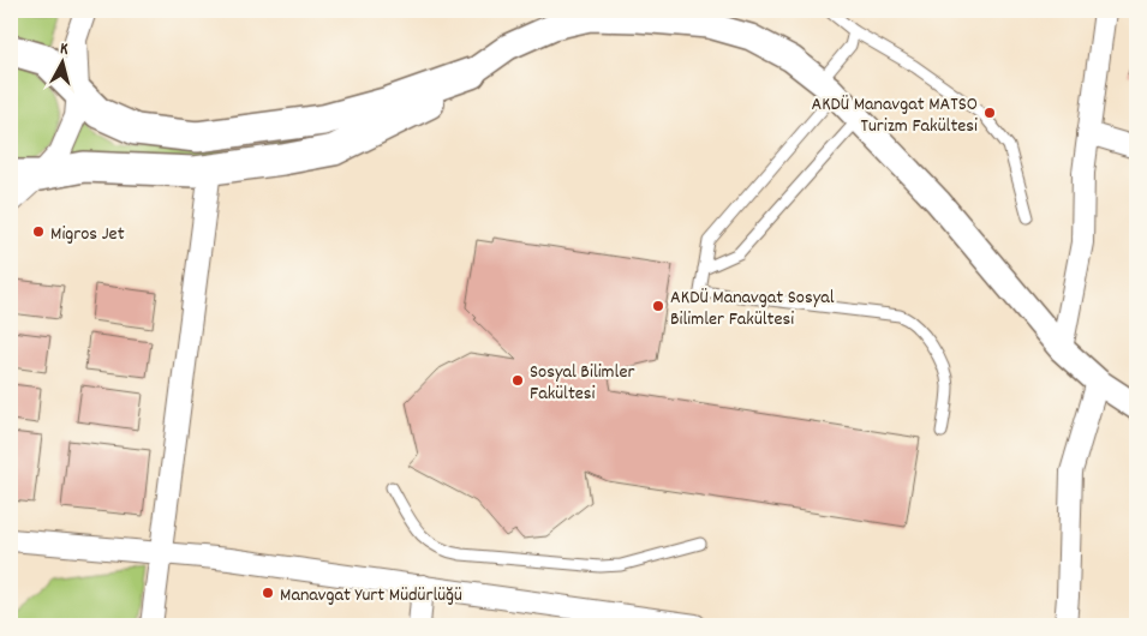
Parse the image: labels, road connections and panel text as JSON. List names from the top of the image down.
{
  "places": [
    "AKDÜ Manavgat MATSO Turizm Fakültesi",
    "Migros Jet",
    "AKDÜ Manavgat Sosyal Bilimler Fakültesi",
    "Sosyal Bilimler Fakültesi",
    "Manavgat Yurt Müdürlüğü"
  ],
  "north": "top"
}
